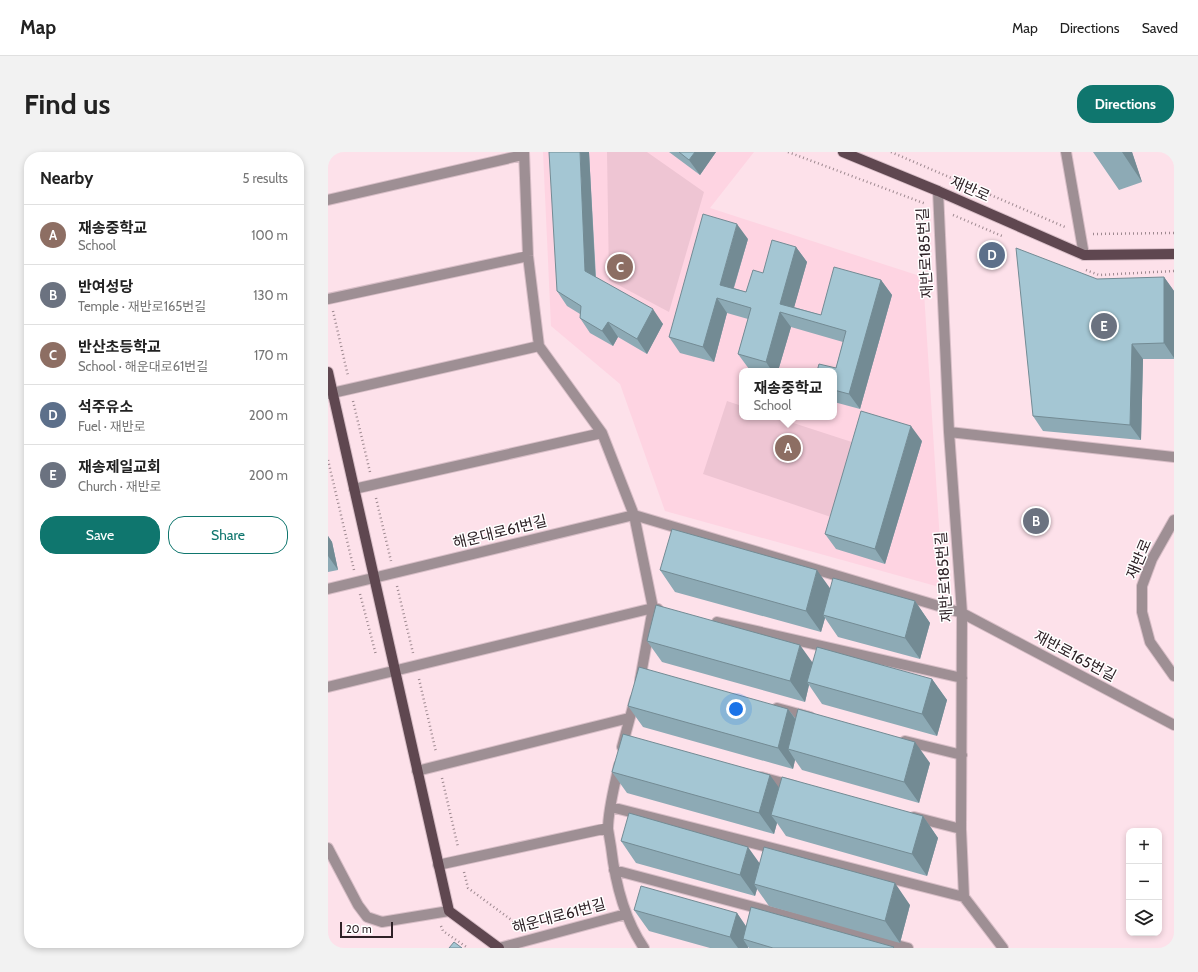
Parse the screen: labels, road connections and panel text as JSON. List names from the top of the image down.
{
  "streets": {
    "main road": ["재반로", "해운대로61번길"],
    "street": ["재반로185번길", "재반로165번길"]
  },
  "crossings": [
    ["재반로", "재반로185번길"],
    ["재반로185번길", "재반로165번길"],
    ["해운대로61번길", "재반로165번길"]
  ],
  "scale_bar": "20 m",
  "page": {
    "header": "Map",
    "nav": ["Map", "Directions", "Saved"],
    "buttons": [
      "Directions",
      ["Save", "Share"]
    ],
    "title": "Find us",
    "heading": ["Nearby", "5 results"],
    "list": [
      {
        "mark": "A",
        "name": "재송중학교",
        "note": "School",
        "value": "100 m"
      },
      {
        "mark": "B",
        "name": "반여성당",
        "note": "Temple · 재반로165번길",
        "value": "130 m"
      },
      {
        "mark": "C",
        "name": "반산초등학교",
        "note": "School · 해운대로61번길",
        "value": "170 m"
      },
      {
        "mark": "D",
        "name": "석주유소",
        "note": "Fuel · 재반로",
        "value": "200 m"
      },
      {
        "mark": "E",
        "name": "재송제일교회",
        "note": "Church · 재반로",
        "value": "200 m"
      }
    ],
    "pins": [
      "D",
      "C",
      "E",
      "A",
      "B"
    ],
    "popup": ["재송중학교", "School"],
    "map_buttons": ["+", "−"],
    "scale": "20 m"
  }
}
